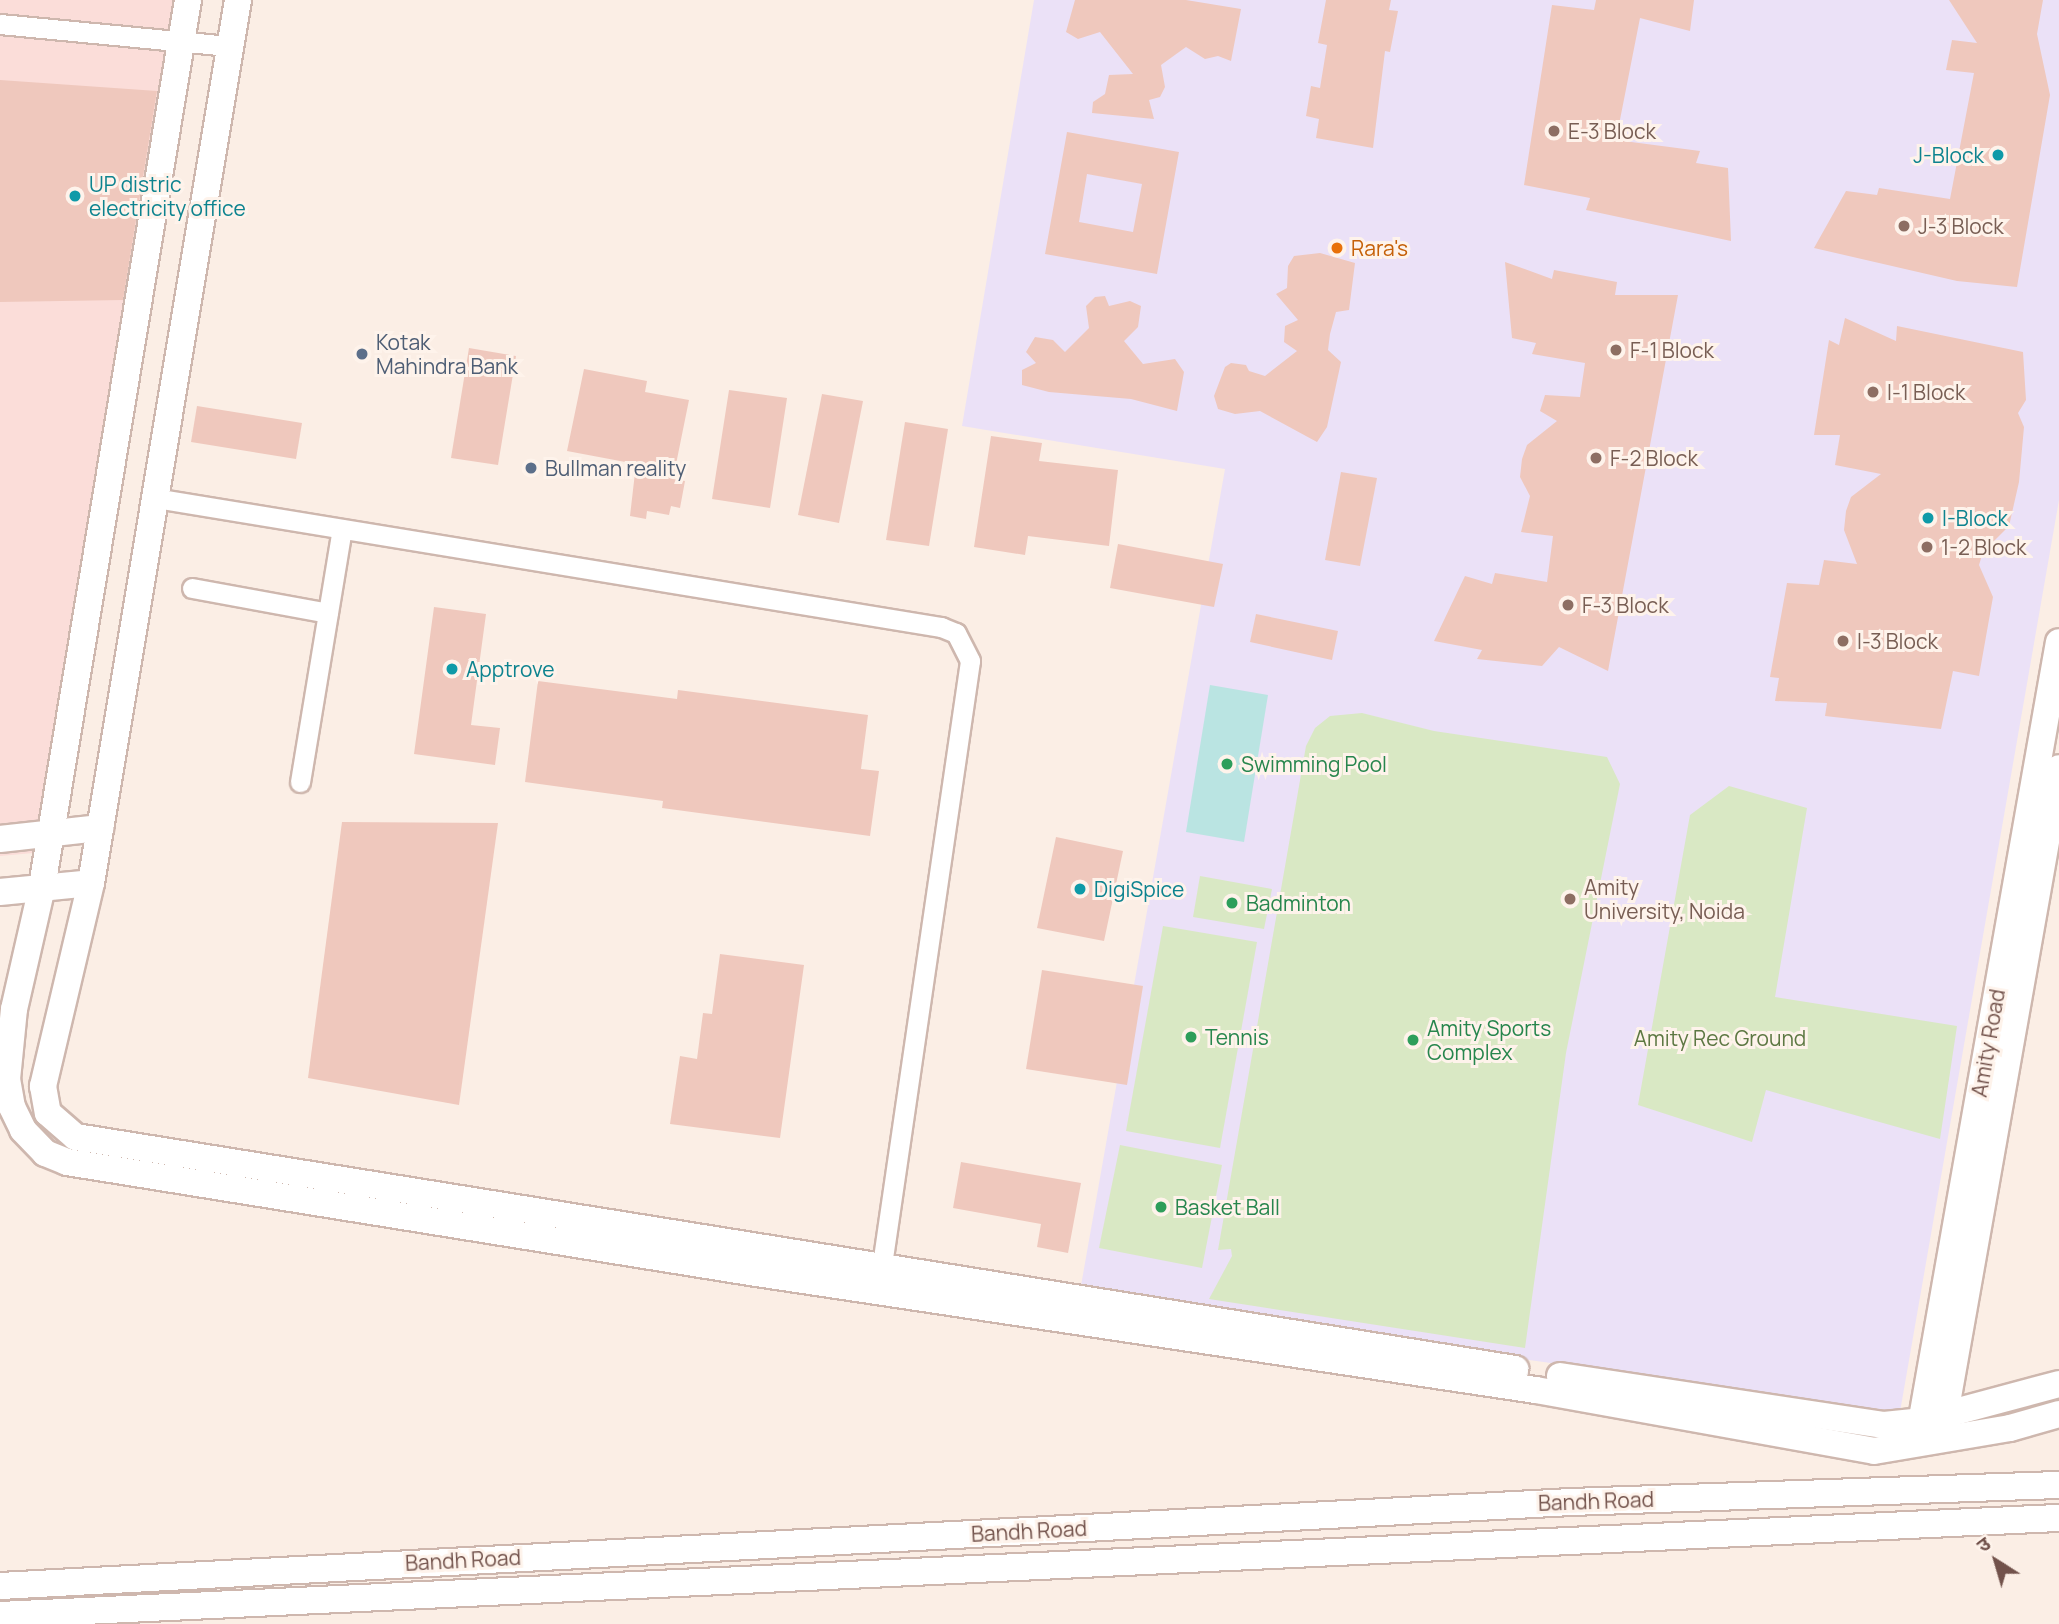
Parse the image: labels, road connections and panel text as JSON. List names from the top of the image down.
{
  "streets": {
    "street": ["Amity Road", "Bandh Road"]
  },
  "parks": ["Amity Rec Ground"],
  "places": [
    "E-3 Block",
    "J-Block",
    "UP distric electricity office",
    "J-3 Block",
    "Rara's",
    "F-1 Block",
    "Kotak Mahindra Bank",
    "I-1 Block",
    "F-2 Block",
    "Bullman reality",
    "I-Block",
    "1-2 Block",
    "F-3 Block",
    "I-3 Block",
    "Apptrove",
    "Swimming Pool",
    "DigiSpice",
    "Amity University, Noida",
    "Badminton",
    "Tennis",
    "Amity Sports Complex",
    "Basket Ball"
  ],
  "north": "top left"
}
